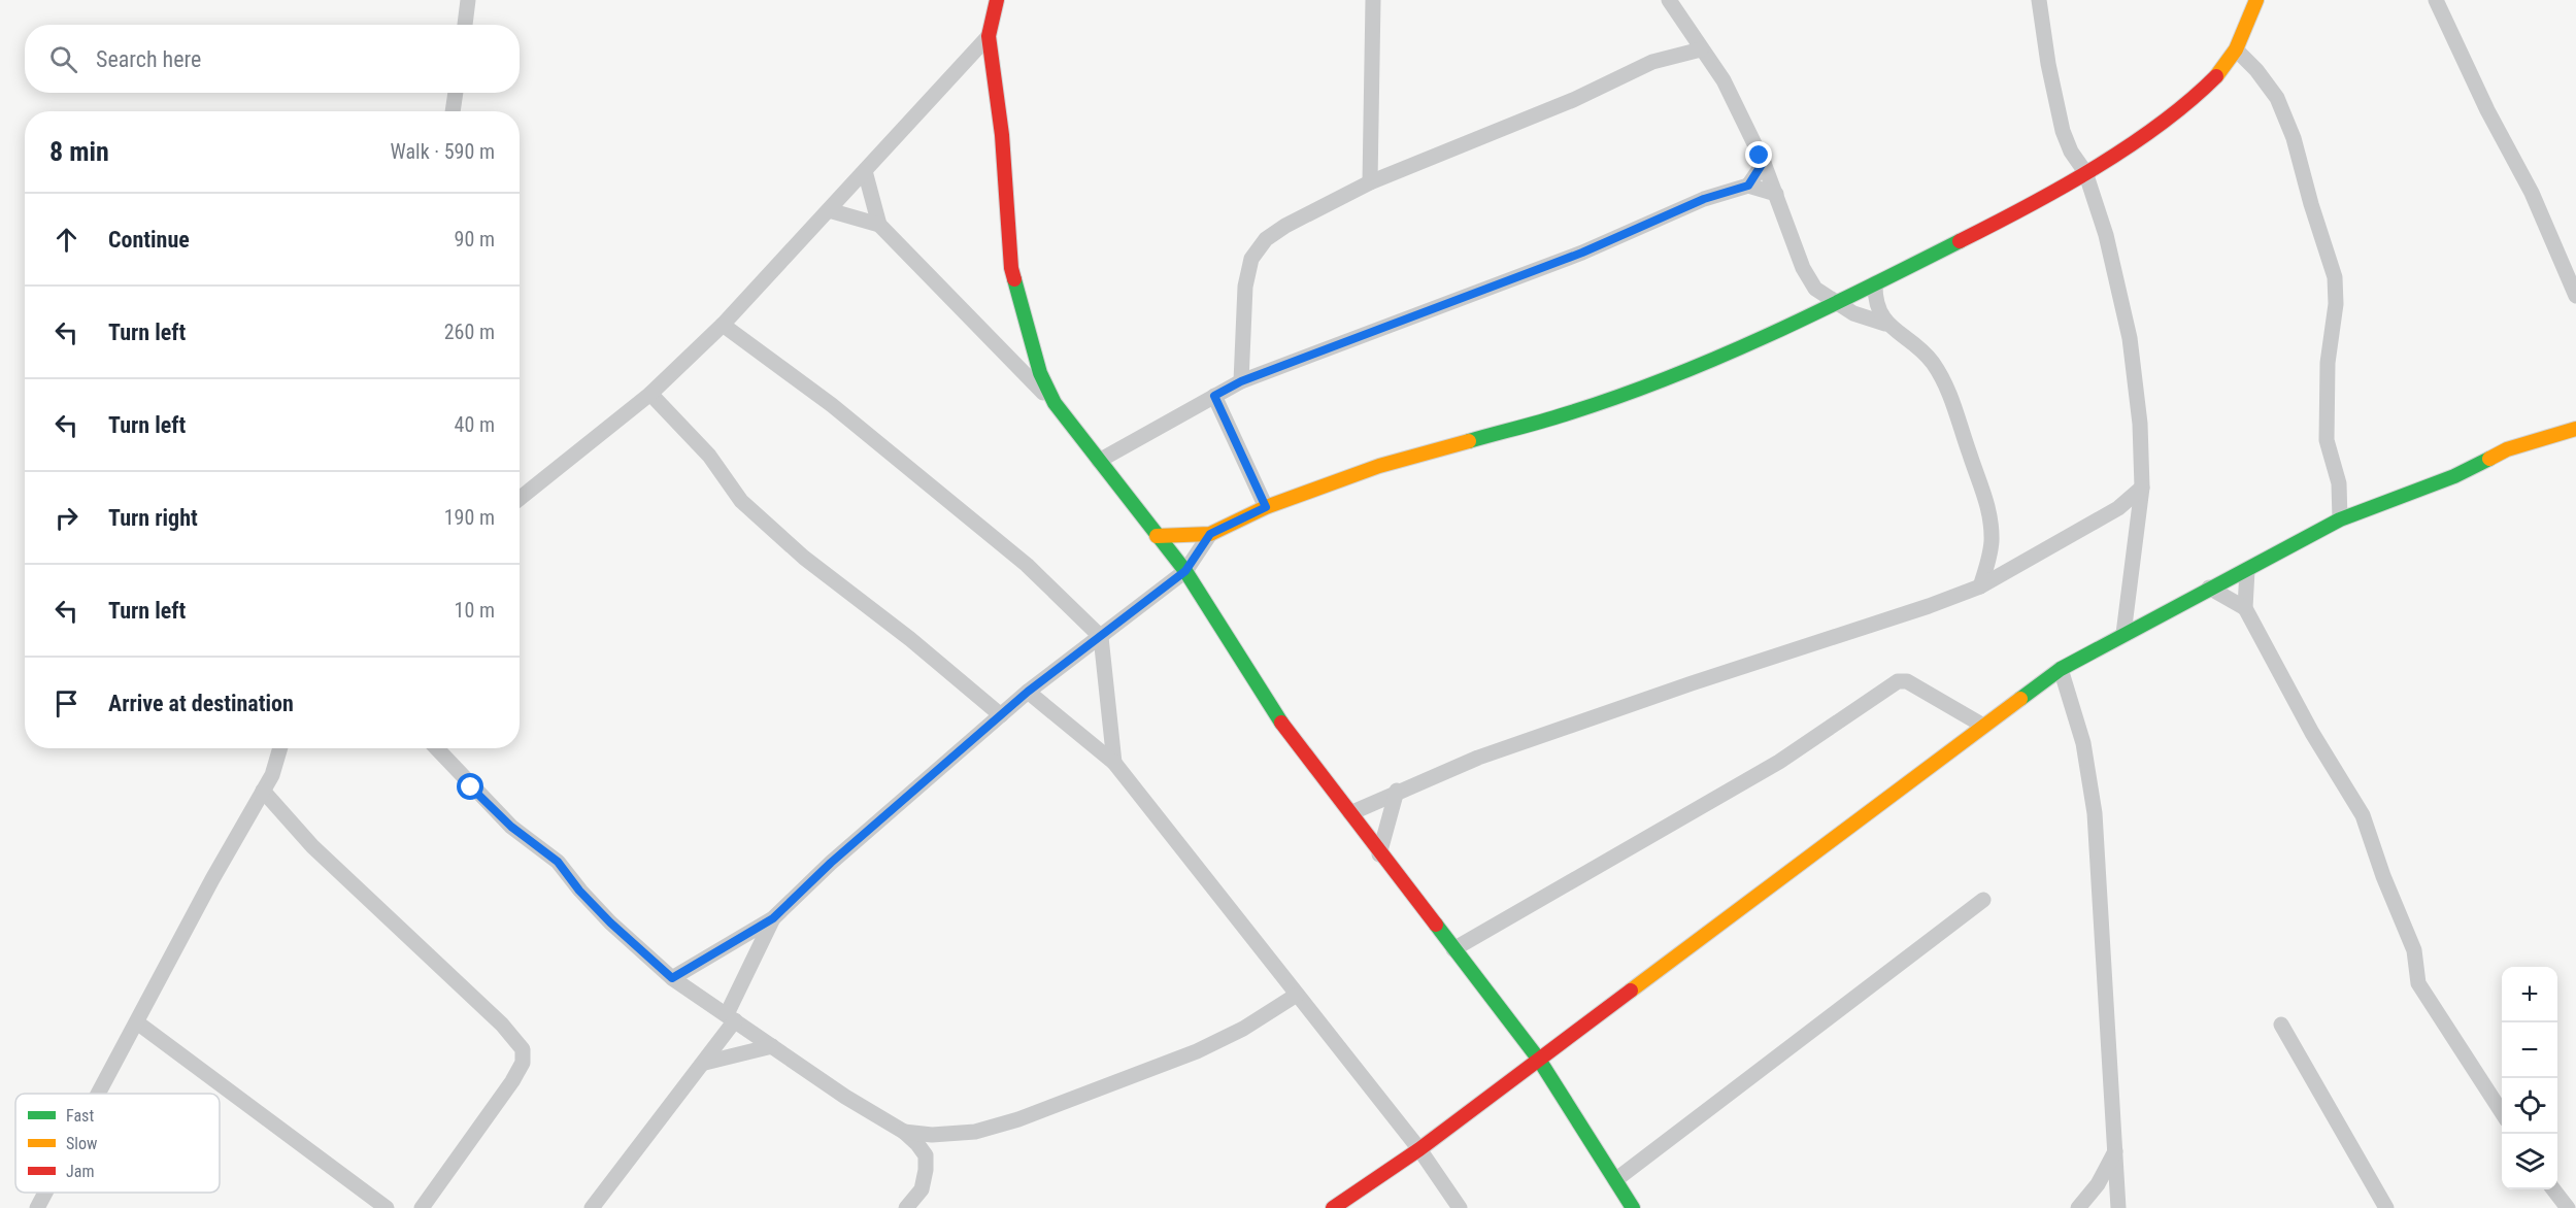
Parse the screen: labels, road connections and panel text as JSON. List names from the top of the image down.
{
  "legend": ["Fast", "Slow", "Jam"],
  "page": {
    "search": "Search here",
    "heading": ["8 min", "Walk · 590 m"],
    "list": [
      ["Continue", "90 m"],
      ["Turn left", "260 m"],
      ["Turn left", "40 m"],
      ["Turn right", "190 m"],
      ["Turn left", "10 m"],
      "Arrive at destination"
    ],
    "map_buttons": ["+", "−"]
  }
}
